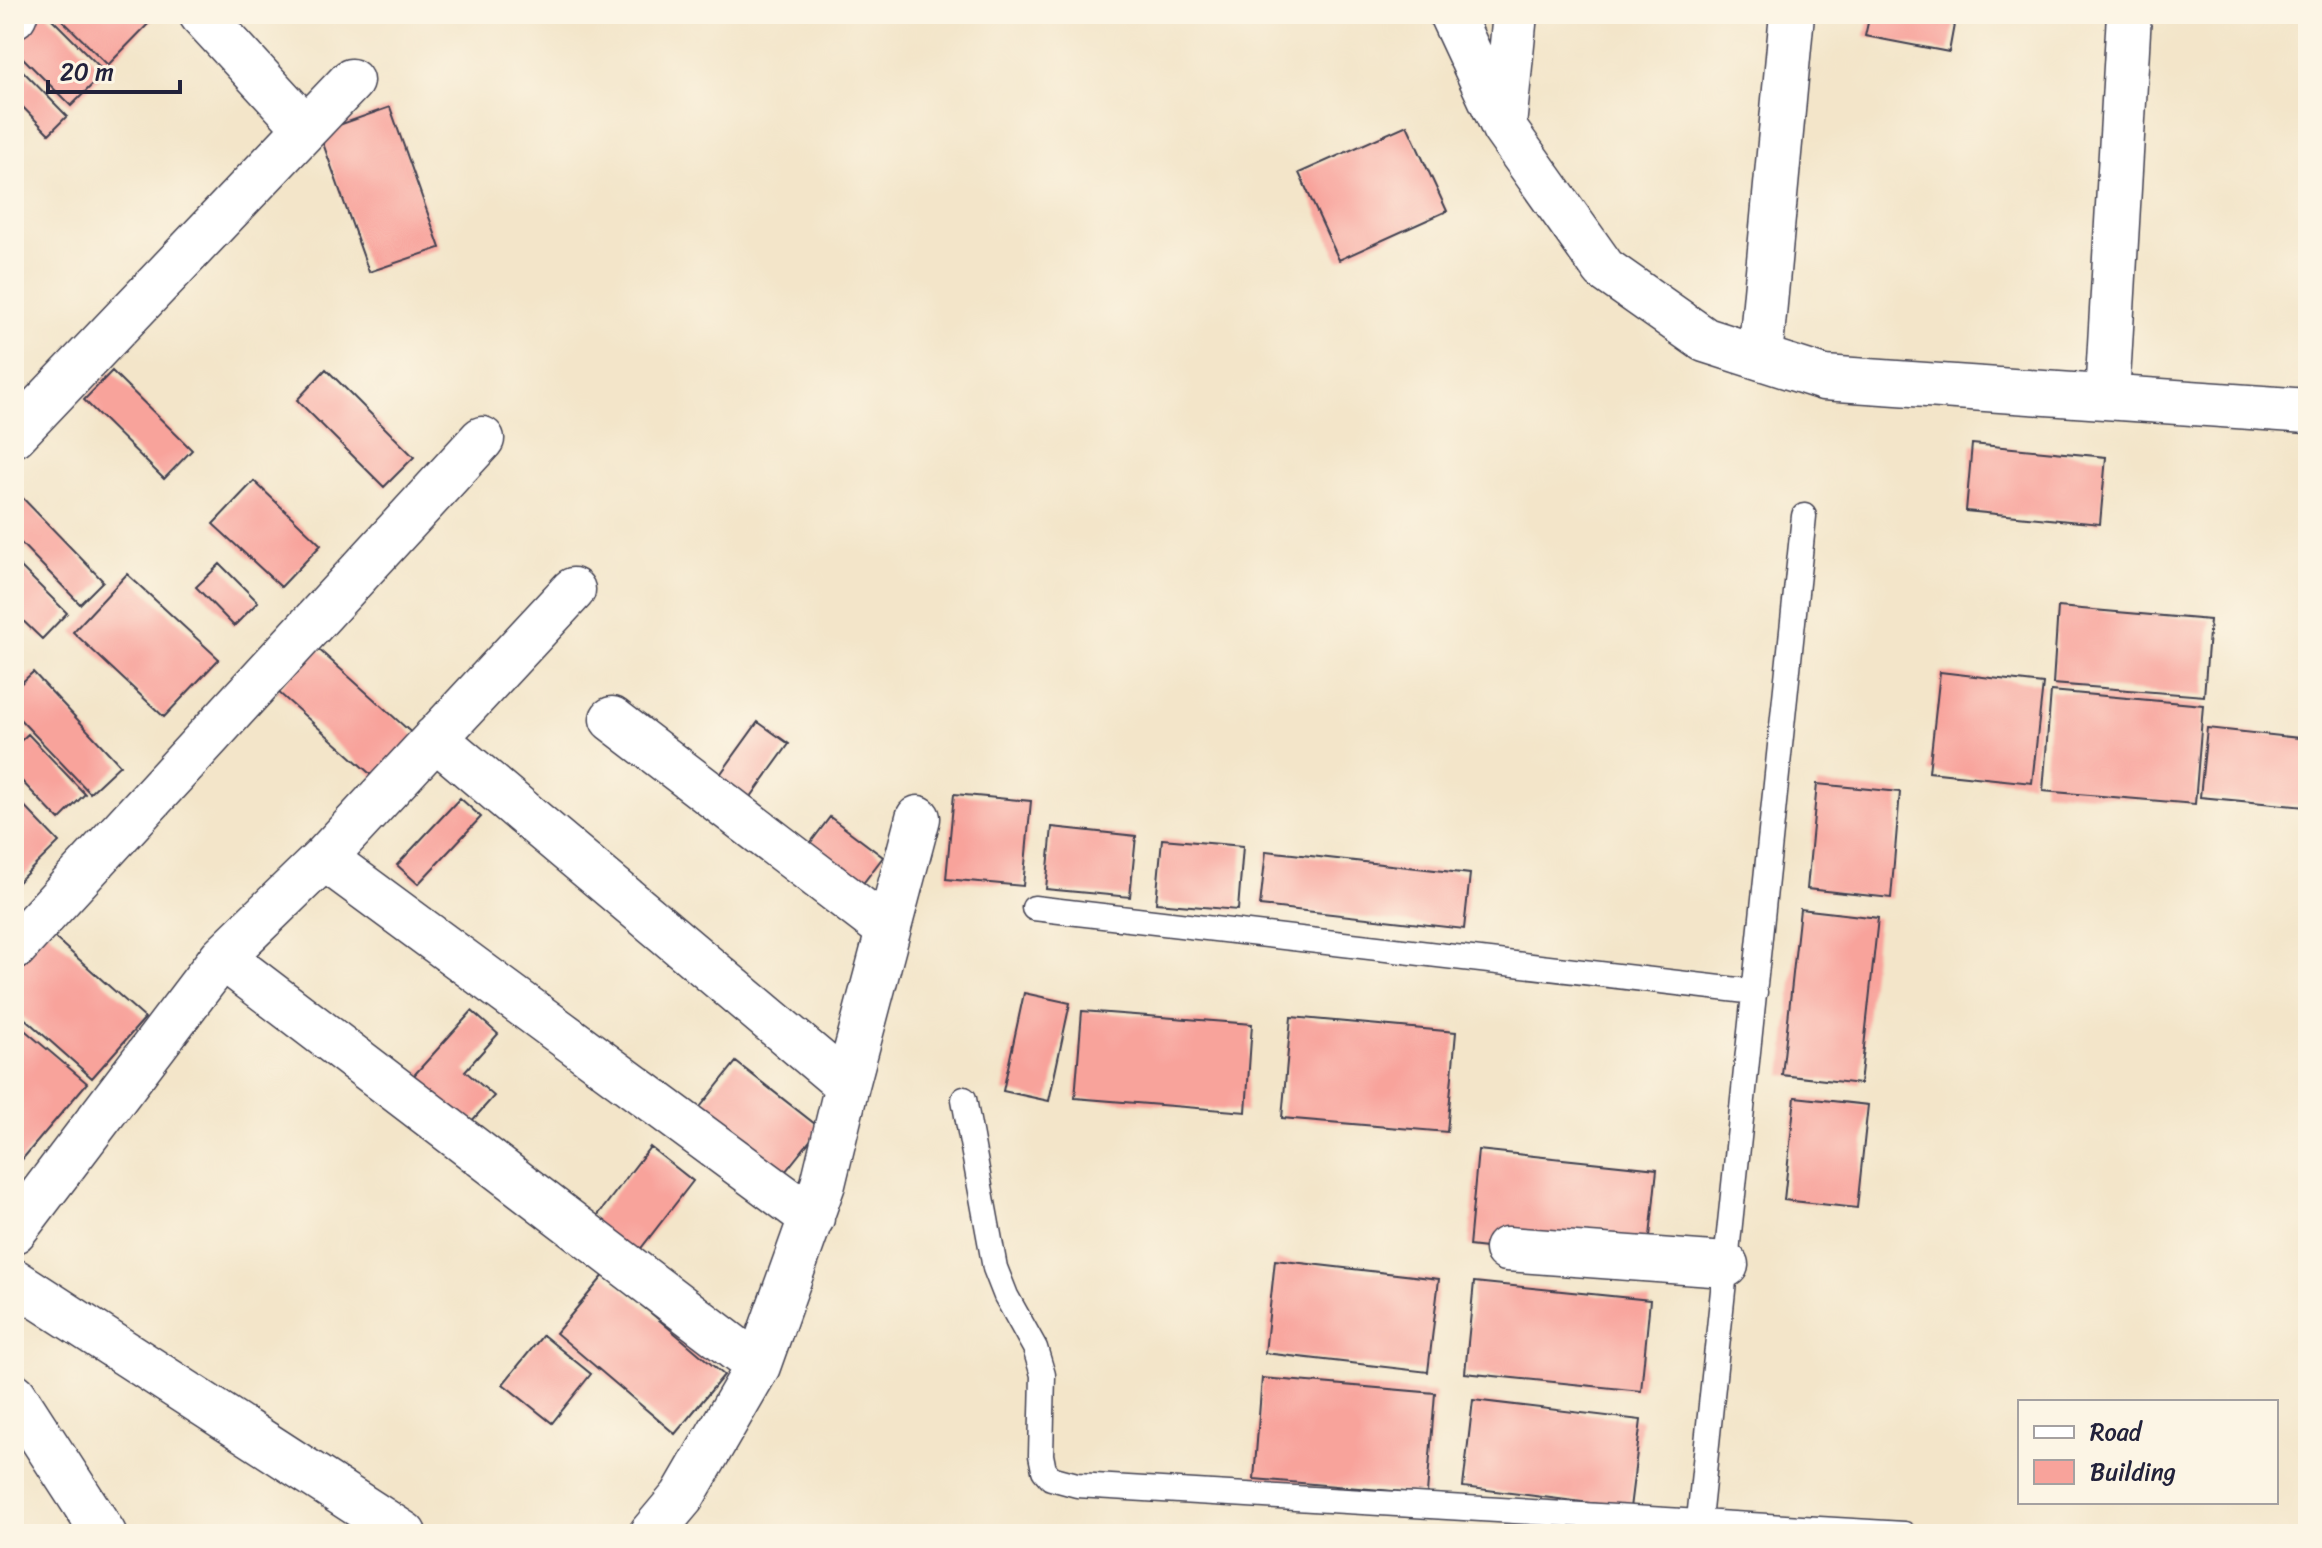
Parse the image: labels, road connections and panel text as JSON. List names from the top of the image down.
{
  "legend": ["Road", "Building"],
  "scale_bar": "20 m"
}
